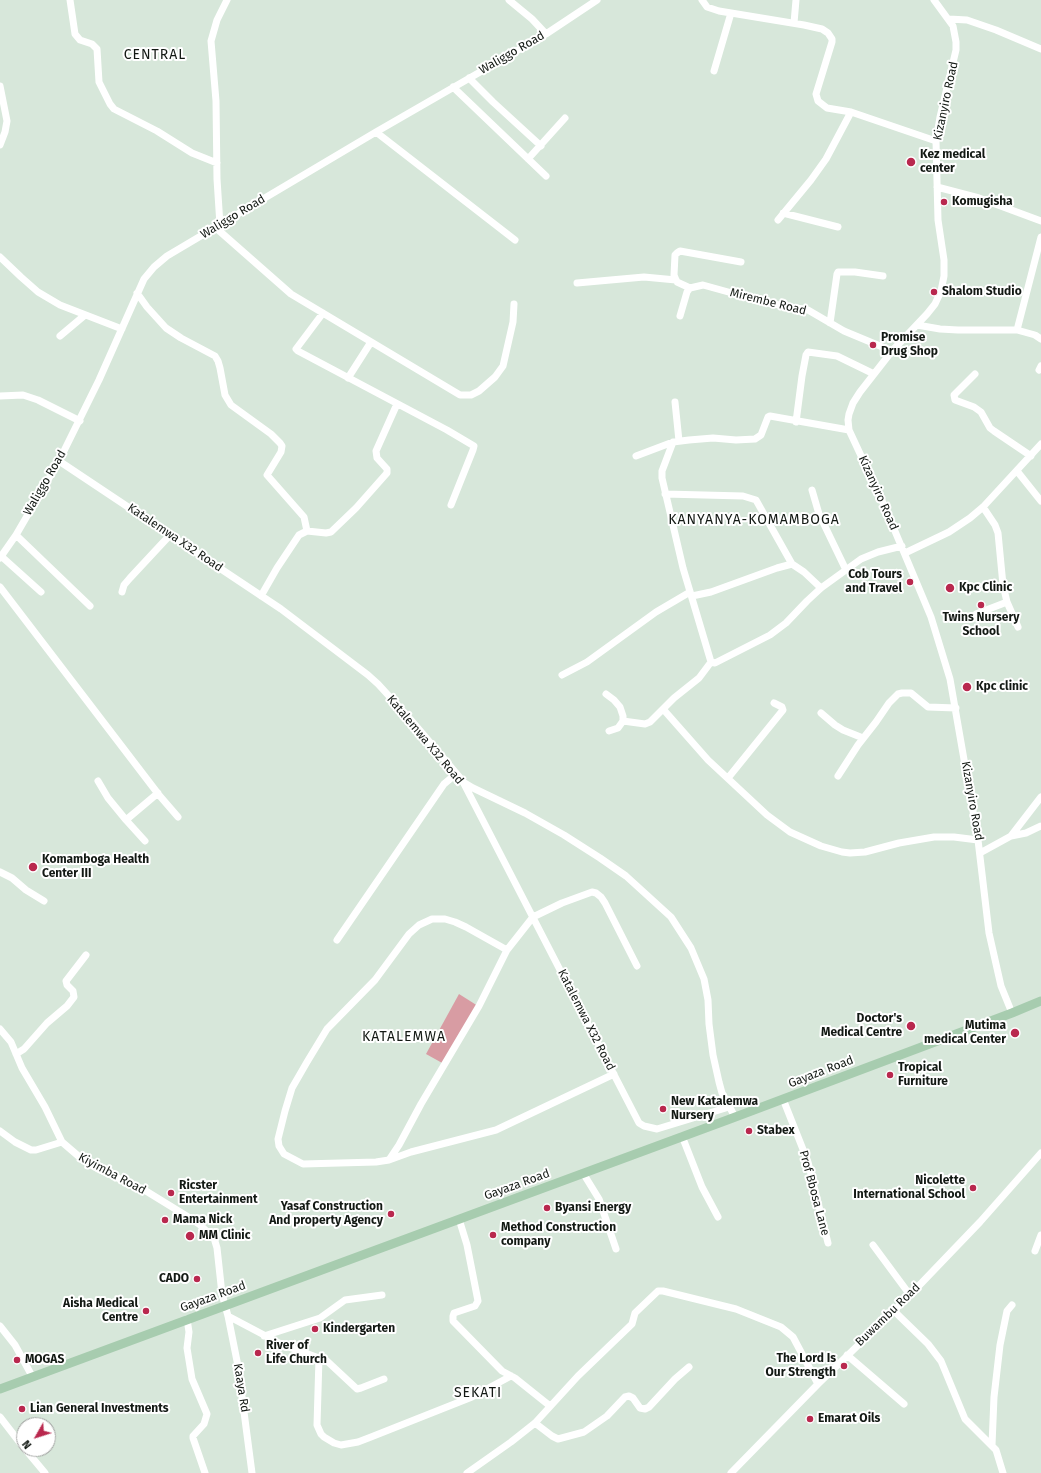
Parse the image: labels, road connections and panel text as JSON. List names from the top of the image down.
{
  "streets": {
    "main road": ["Gayaza Road"],
    "street": [
      "Waliggo Road",
      "Kizanyiro Road",
      "Mirembe Road",
      "Katalemwa X32 Road",
      "Kiyimba Road",
      "Prof Bbosa Lane",
      "Buwambu Road",
      "Kaaya Rd"
    ]
  },
  "crossings": [
    ["Waliggo Road", "Katalemwa X32 Road"],
    ["Kizanyiro Road", "Mirembe Road"],
    ["Kizanyiro Road", "Gayaza Road"],
    ["Gayaza Road", "Kiyimba Road"],
    ["Gayaza Road", "Prof Bbosa Lane"],
    ["Gayaza Road", "Kaaya Rd"],
    ["Kiyimba Road", "Kaaya Rd"]
  ],
  "districts": [
    "CENTRAL",
    "KANYANYA-KOMAMBOGA",
    "KATALEMWA",
    "SEKATI"
  ],
  "places": [
    "Kez medical center",
    "Komugisha",
    "Shalom Studio",
    "Promise Drug Shop",
    "Cob Tours and Travel",
    "Kpc Clinic",
    "Twins Nursery School",
    "Kpc clinic",
    "Komamboga Health Center III",
    "Doctor's Medical Centre",
    "Mutima medical Center",
    "Tropical Furniture",
    "New Katalemwa Nursery",
    "Stabex",
    "Nicolette International School",
    "Ricster Entertainment",
    "Byansi Energy",
    "Yasaf Construction And property Agency",
    "Mama Nick",
    "Method Construction company",
    "MM Clinic",
    "CADO",
    "Aisha Medical Centre",
    "Kindergarten",
    "River of Life Church",
    "MOGAS",
    "The Lord Is Our Strength",
    "Lian General Investments",
    "Emarat Oils"
  ],
  "north": "bottom left"
}
